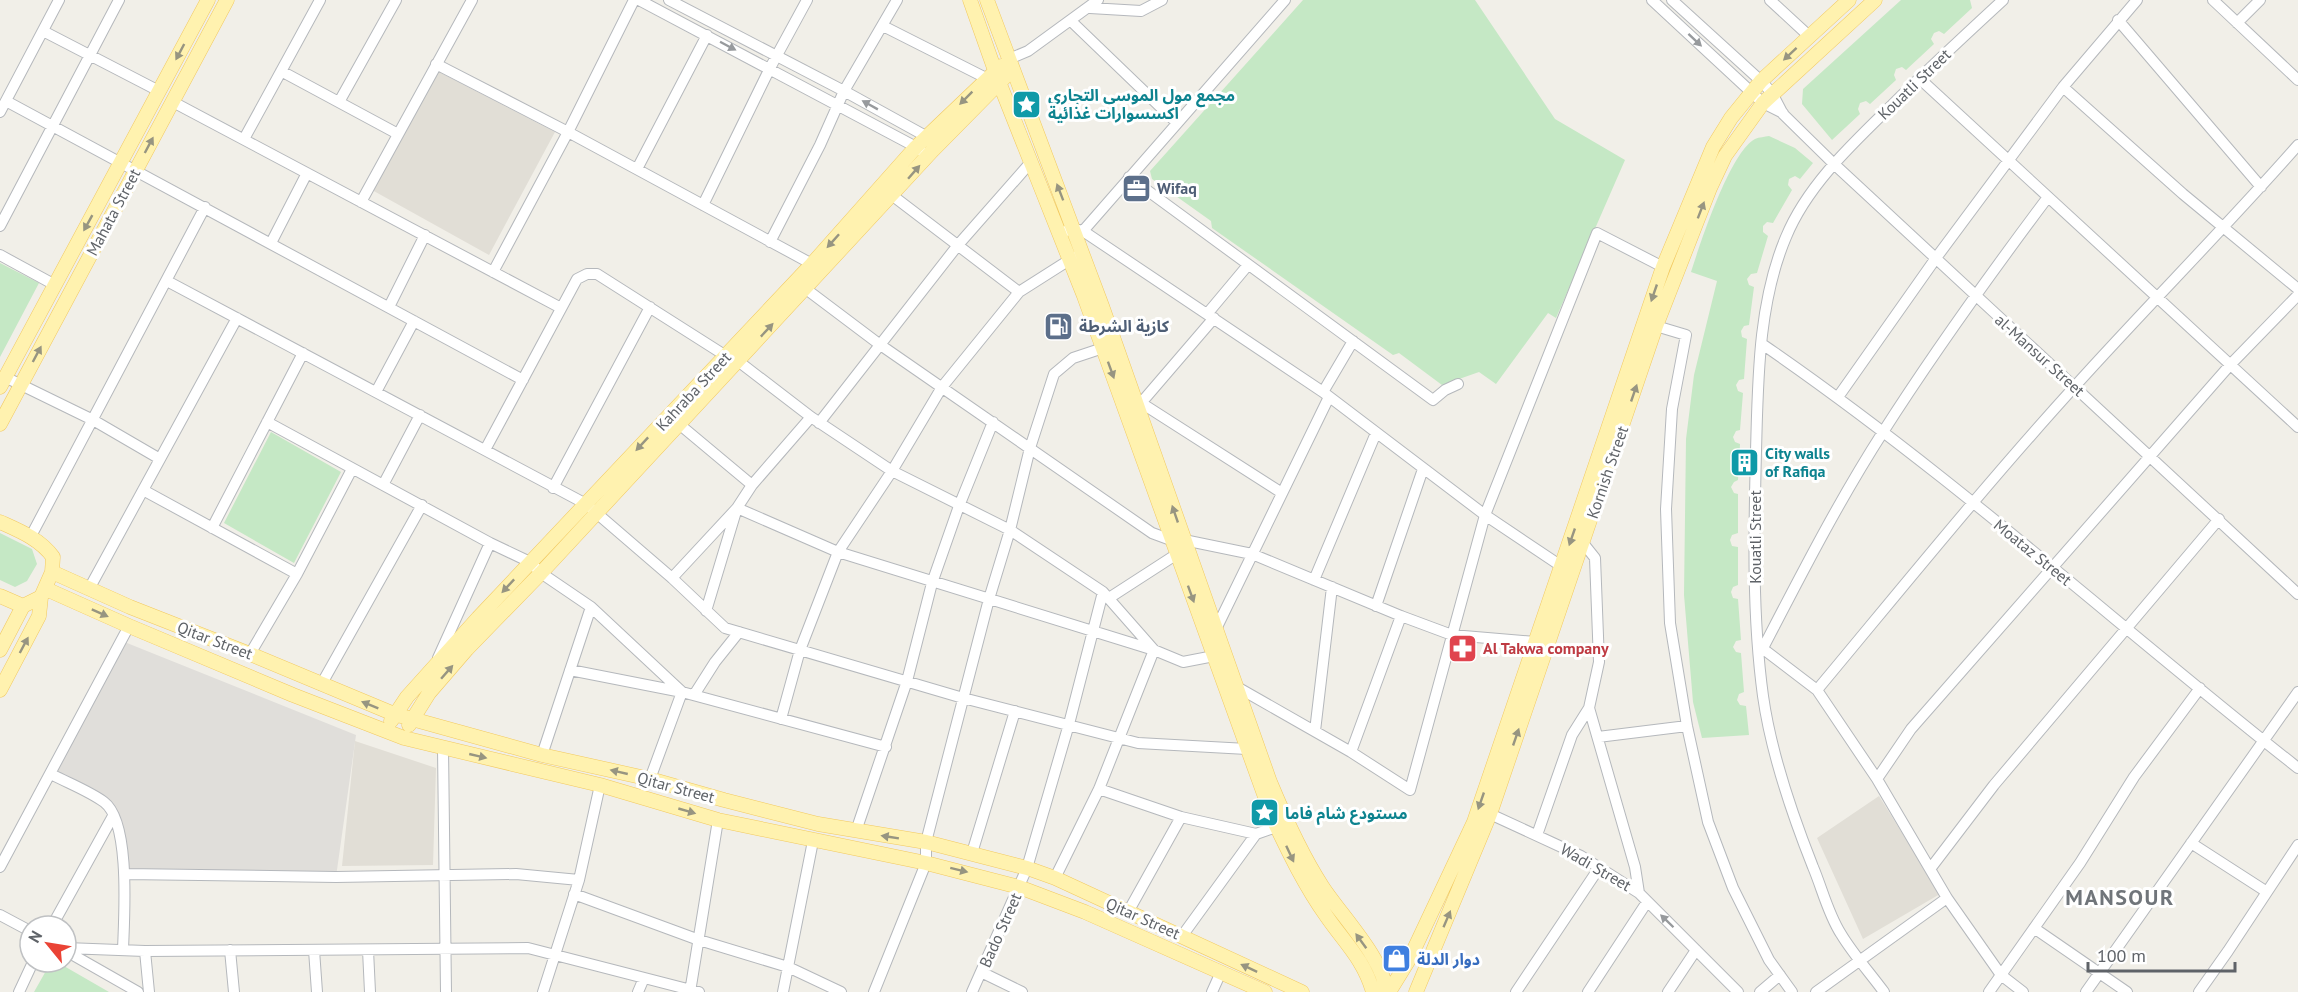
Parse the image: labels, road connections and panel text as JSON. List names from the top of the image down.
{
  "streets": {
    "main road": [
      "Mahata Street",
      "Kahraba Street",
      "Kornish Street",
      "Qitar Street"
    ],
    "street": [
      "Kouatli Street",
      "al-Mansur Street",
      "Moataz Street",
      "Wadi Street",
      "Bado Street"
    ]
  },
  "crossings": [
    ["Kouatli Street", "al-Mansur Street"],
    ["Kouatli Street", "Moataz Street"],
    ["al-Mansur Street", "Kornish Street"],
    ["Kahraba Street", "Qitar Street"],
    ["Kornish Street", "Wadi Street"],
    ["Qitar Street", "Bado Street"]
  ],
  "districts": ["MANSOUR"],
  "places": {
    "place": ["مجمع مول الموسى التجاري اكسسوارات غذائية", "مستودع شام فاما"],
    "office": ["Wifaq"],
    "fuel station": ["كازية الشرطة"],
    "building": ["City walls of Rafiqa"],
    "pharmacy": ["Al Takwa company"],
    "shop": ["دوار الدلة"]
  },
  "scale_bar": "100 m",
  "north": "top left"
}
